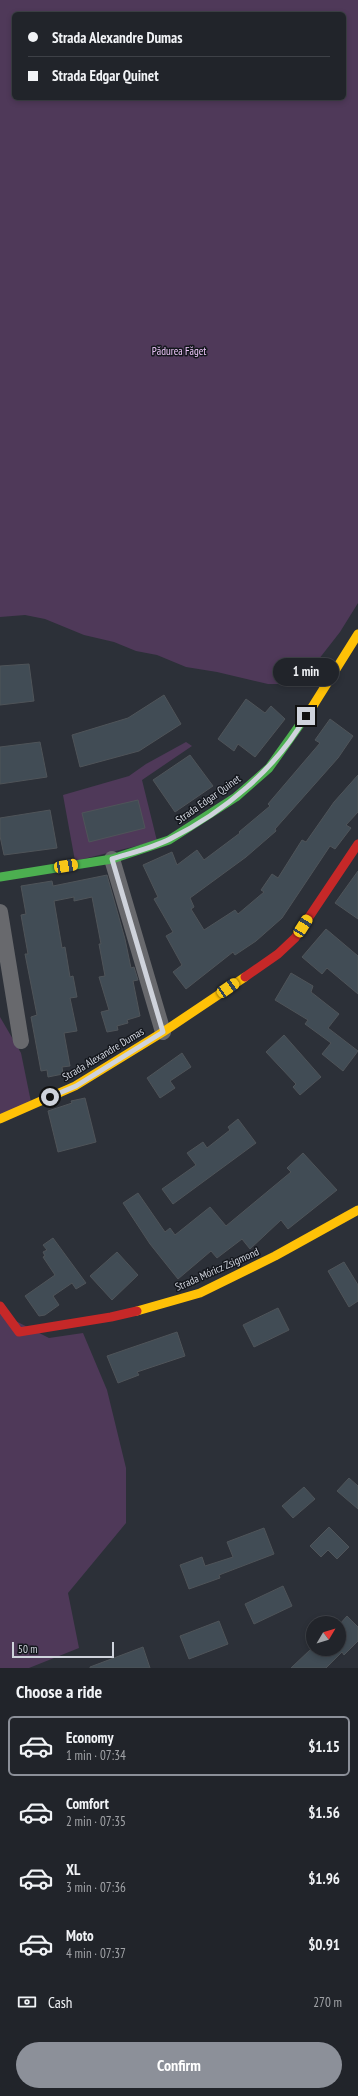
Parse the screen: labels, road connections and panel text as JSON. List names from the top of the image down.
{
  "streets": {
    "street": ["Strada Edgar Quinet", "Strada Alexandre Dumas", "Strada Móricz Zsigmond"]
  },
  "parks": ["Pădurea Făget"],
  "scale_bar": "50 m",
  "north": "top right",
  "page": {
    "banner": ["Strada Alexandre Dumas", "Strada Edgar Quinet"],
    "bubble": "1 min",
    "scale": "50 m",
    "heading": "Choose a ride",
    "list": [
      {
        "name": "Economy",
        "note": "1 min · 07:34",
        "value": "$1.15"
      },
      {
        "name": "Comfort",
        "note": "2 min · 07:35",
        "value": "$1.56"
      },
      {
        "name": "XL",
        "note": "3 min · 07:36",
        "value": "$1.96"
      },
      {
        "name": "Moto",
        "note": "4 min · 07:37",
        "value": "$0.91"
      }
    ],
    "pay": ["Cash", "270 m"],
    "buttons": "Confirm"
  }
}
